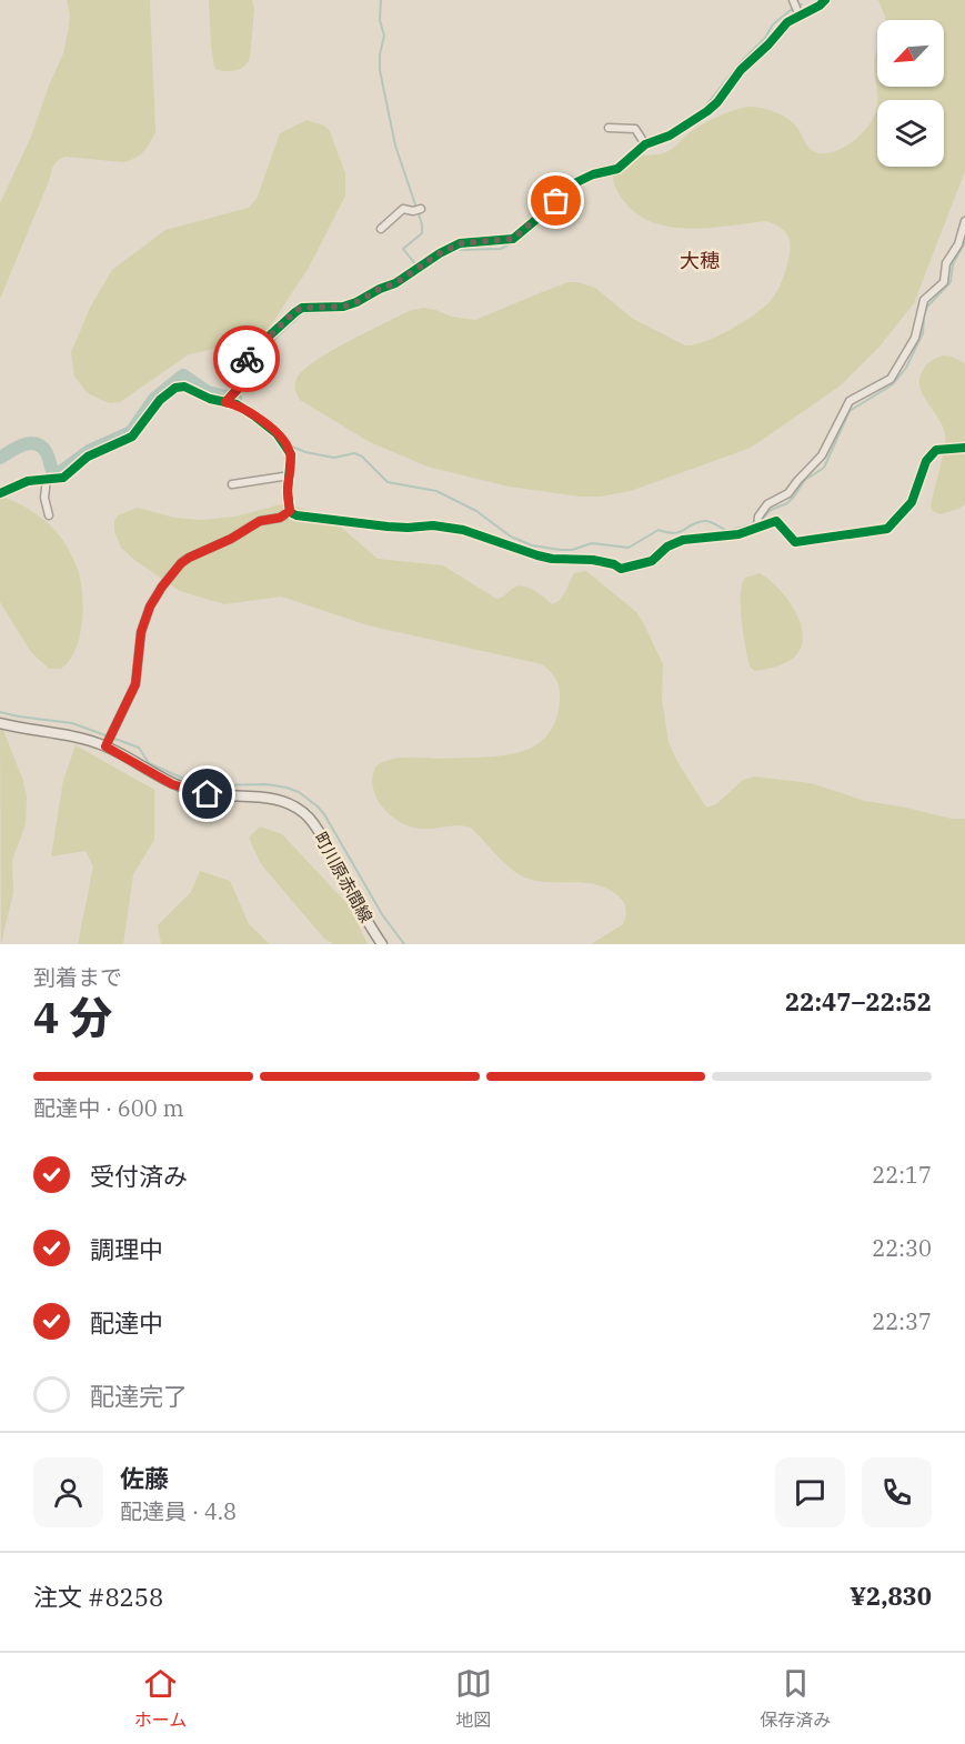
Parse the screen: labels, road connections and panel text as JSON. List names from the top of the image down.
{
  "streets": {
    "main road": ["町川原赤間線"]
  },
  "districts": ["大穂"],
  "north": "bottom left",
  "page": {
    "heading": ["4 分", "到着まで", "22:47–22:52"],
    "panel": [
      "佐藤",
      "配達員 · 4.8",
      "注文 #8258",
      "¥2,830"
    ],
    "bar": "配達中 · 600 m",
    "list": [
      ["受付済み", "22:17"],
      ["調理中", "22:30"],
      ["配達中", "22:37"],
      "配達完了"
    ],
    "tabs": ["ホーム", "地図", "保存済み"]
  }
}
